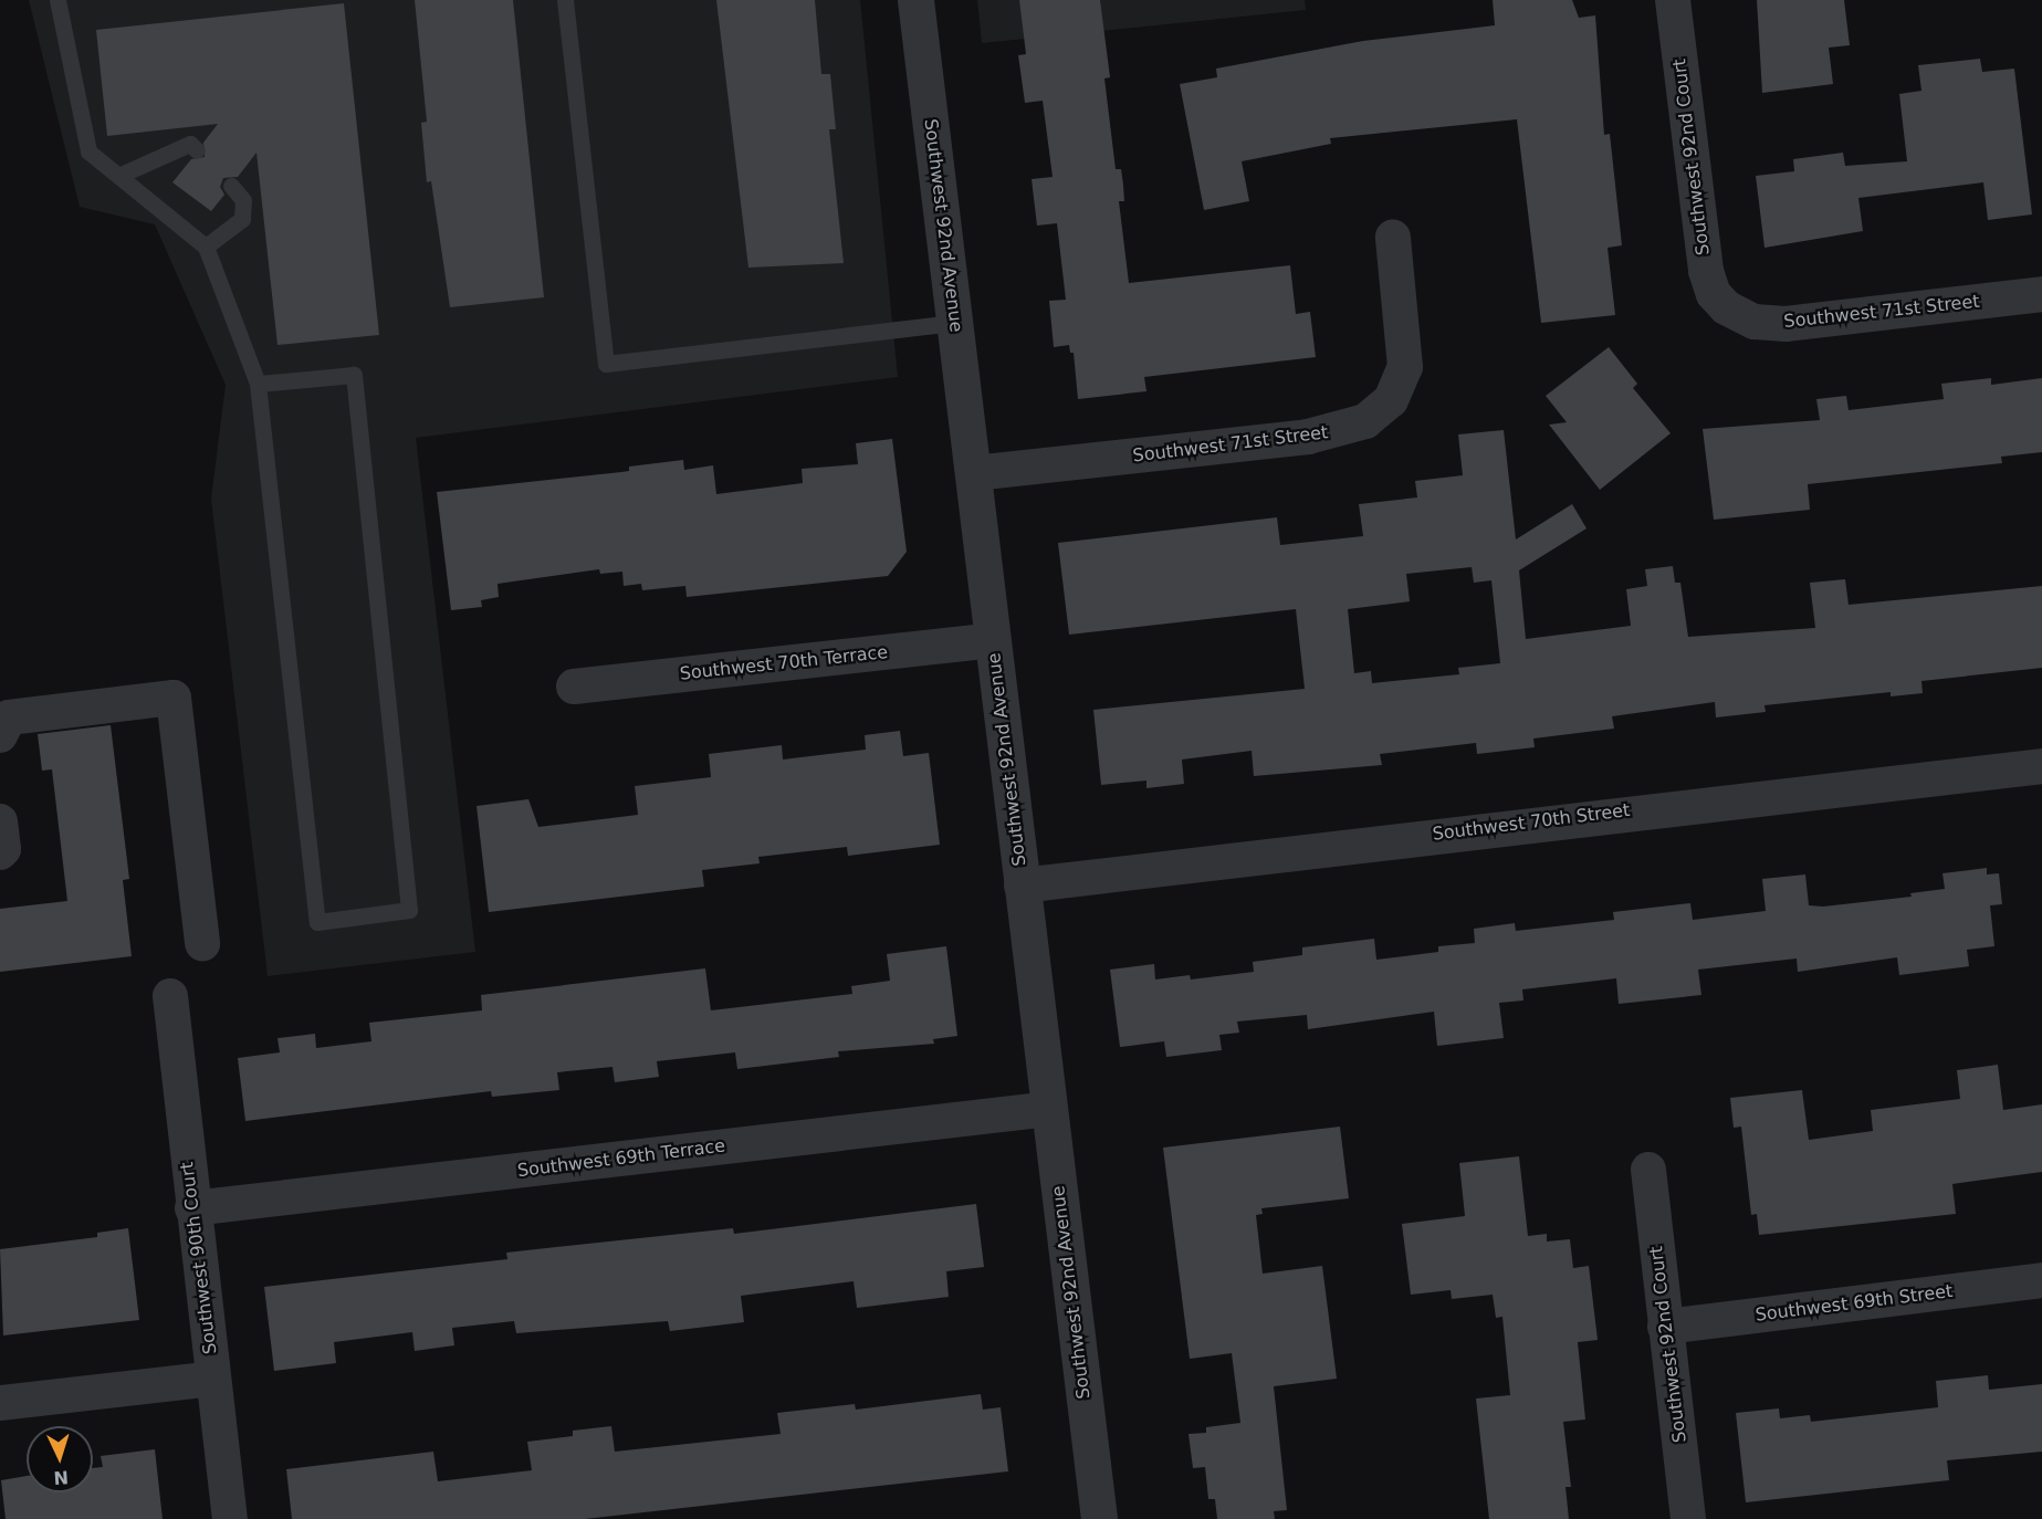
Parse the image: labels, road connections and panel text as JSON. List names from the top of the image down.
{
  "streets": {
    "street": [
      "Southwest 92nd Court",
      "Southwest 92nd Avenue",
      "Southwest 71st Street",
      "Southwest 70th Terrace",
      "Southwest 70th Street",
      "Southwest 69th Terrace",
      "Southwest 90th Court",
      "Southwest 69th Street"
    ]
  },
  "crossings": [
    ["Southwest 92nd Court", "Southwest 71st Street"],
    ["Southwest 92nd Court", "Southwest 69th Street"],
    ["Southwest 92nd Avenue", "Southwest 71st Street"],
    ["Southwest 92nd Avenue", "Southwest 70th Terrace"],
    ["Southwest 92nd Avenue", "Southwest 70th Street"],
    ["Southwest 92nd Avenue", "Southwest 69th Terrace"],
    ["Southwest 69th Terrace", "Southwest 90th Court"]
  ],
  "north": "bottom"
}
